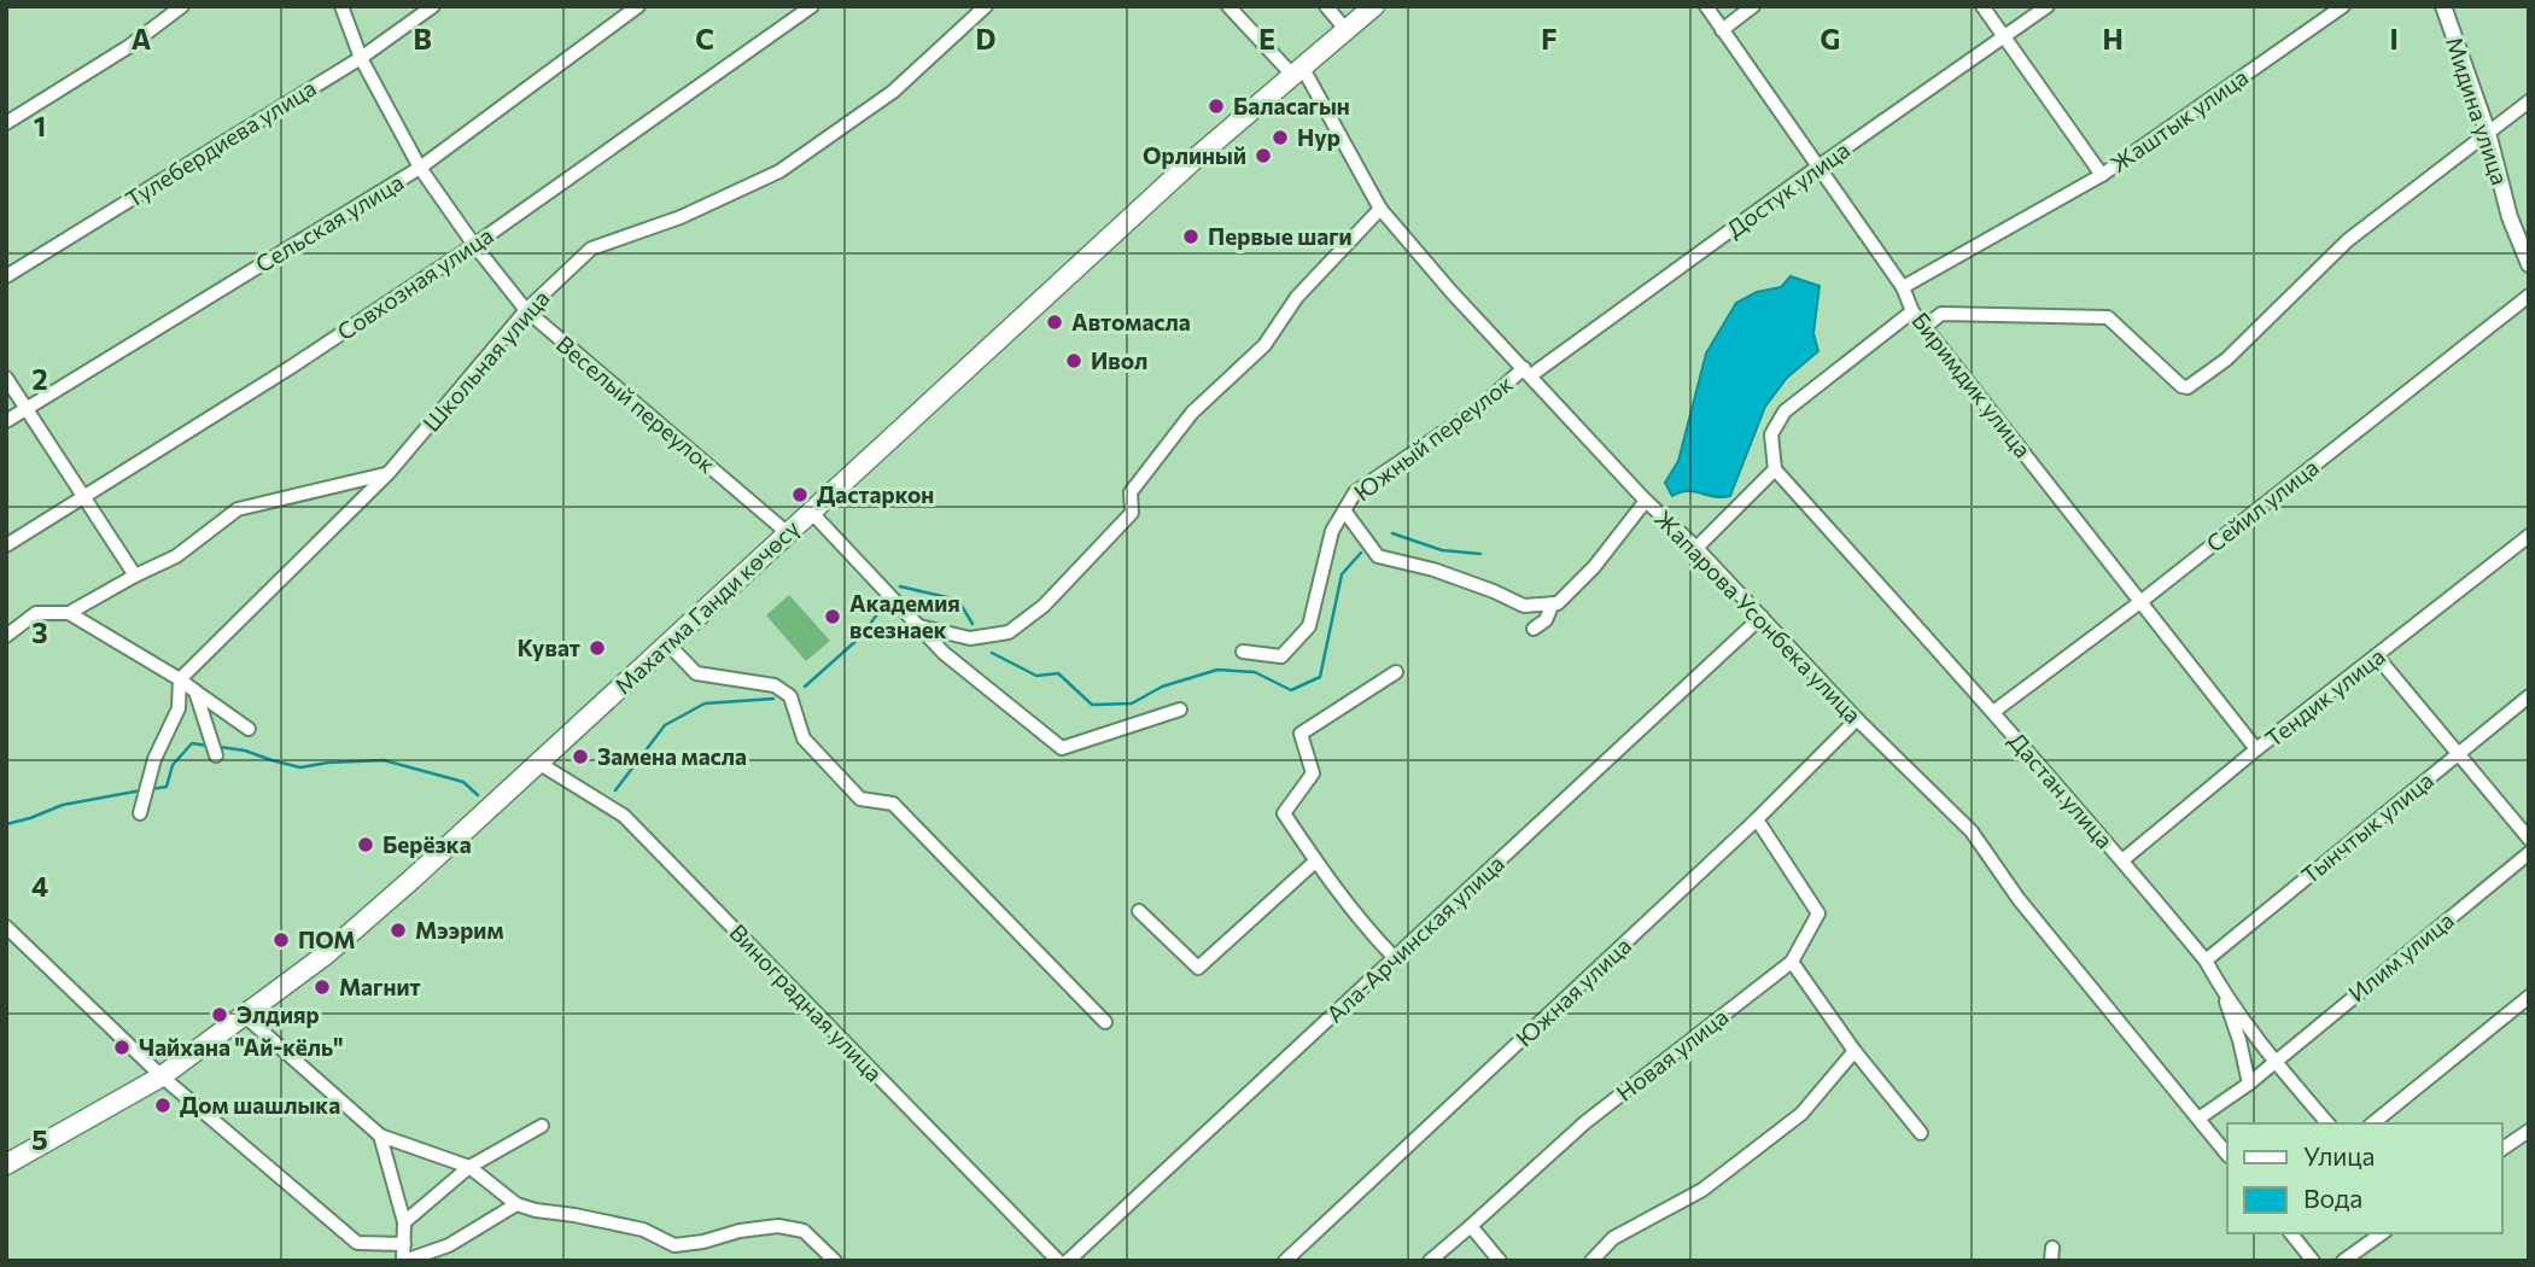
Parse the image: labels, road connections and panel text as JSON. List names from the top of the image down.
{
  "streets": {
    "main road": ["Махатма Ганди көчөсү"],
    "street": [
      "Мидина улица",
      "Жаштык улица",
      "Тулебердиева улица",
      "Достук улица",
      "Сельская улица",
      "Совхозная улица",
      "Школьная улица",
      "Биримдик улица",
      "Веселый переулок",
      "Южный переулок",
      "Сейил улица",
      "Жапарова Усонбека улица",
      "Тендик улица",
      "Дастан улица",
      "Тынчтык улица",
      "Ала-Арчинская улица",
      "Илим улица",
      "Южная улица",
      "Виноградная улица",
      "Новая улица"
    ]
  },
  "crossings": [
    ["Жаштык улица", "Достук улица"],
    ["Тулебердиева улица", "Веселый переулок"],
    ["Достук улица", "Биримдик улица"],
    ["Достук улица", "Южный переулок"],
    ["Достук улица", "Жапарова Усонбека улица"],
    ["Сельская улица", "Веселый переулок"],
    ["Совхозная улица", "Веселый переулок"],
    ["Школьная улица", "Веселый переулок"],
    ["Биримдик улица", "Сейил улица"],
    ["Биримдик улица", "Тендик улица"],
    ["Веселый переулок", "Махатма Ганди көчөсү"],
    ["Южный переулок", "Жапарова Усонбека улица"],
    ["Сейил улица", "Дастан улица"],
    ["Махатма Ганди көчөсү", "Жапарова Усонбека улица"],
    ["Махатма Ганди көчөсү", "Виноградная улица"],
    ["Жапарова Усонбека улица", "Ала-Арчинская улица"],
    ["Жапарова Усонбека улица", "Илим улица"],
    ["Жапарова Усонбека улица", "Южная улица"],
    ["Тендик улица", "Дастан улица"],
    ["Дастан улица", "Тынчтык улица"],
    ["Дастан улица", "Илим улица"],
    ["Южная улица", "Новая улица"]
  ],
  "places": [
    "Баласагын",
    "Нур",
    "Орлиный",
    "Первые шаги",
    "Автомасла",
    "Ивол",
    "Дастаркон",
    "Академия всезнаек",
    "Куват",
    "Замена масла",
    "Берёзка",
    "Мээрим",
    "ПОМ",
    "Магнит",
    "Элдияр",
    "Чайхана \"Ай-кёль\"",
    "Дом шашлыка"
  ],
  "legend": ["Улица", "Вода"],
  "grid": {
    "columns": [
      "A",
      "B",
      "C",
      "D",
      "E",
      "F",
      "G",
      "H",
      "I"
    ],
    "rows": [
      "1",
      "2",
      "3",
      "4",
      "5"
    ]
  }
}
